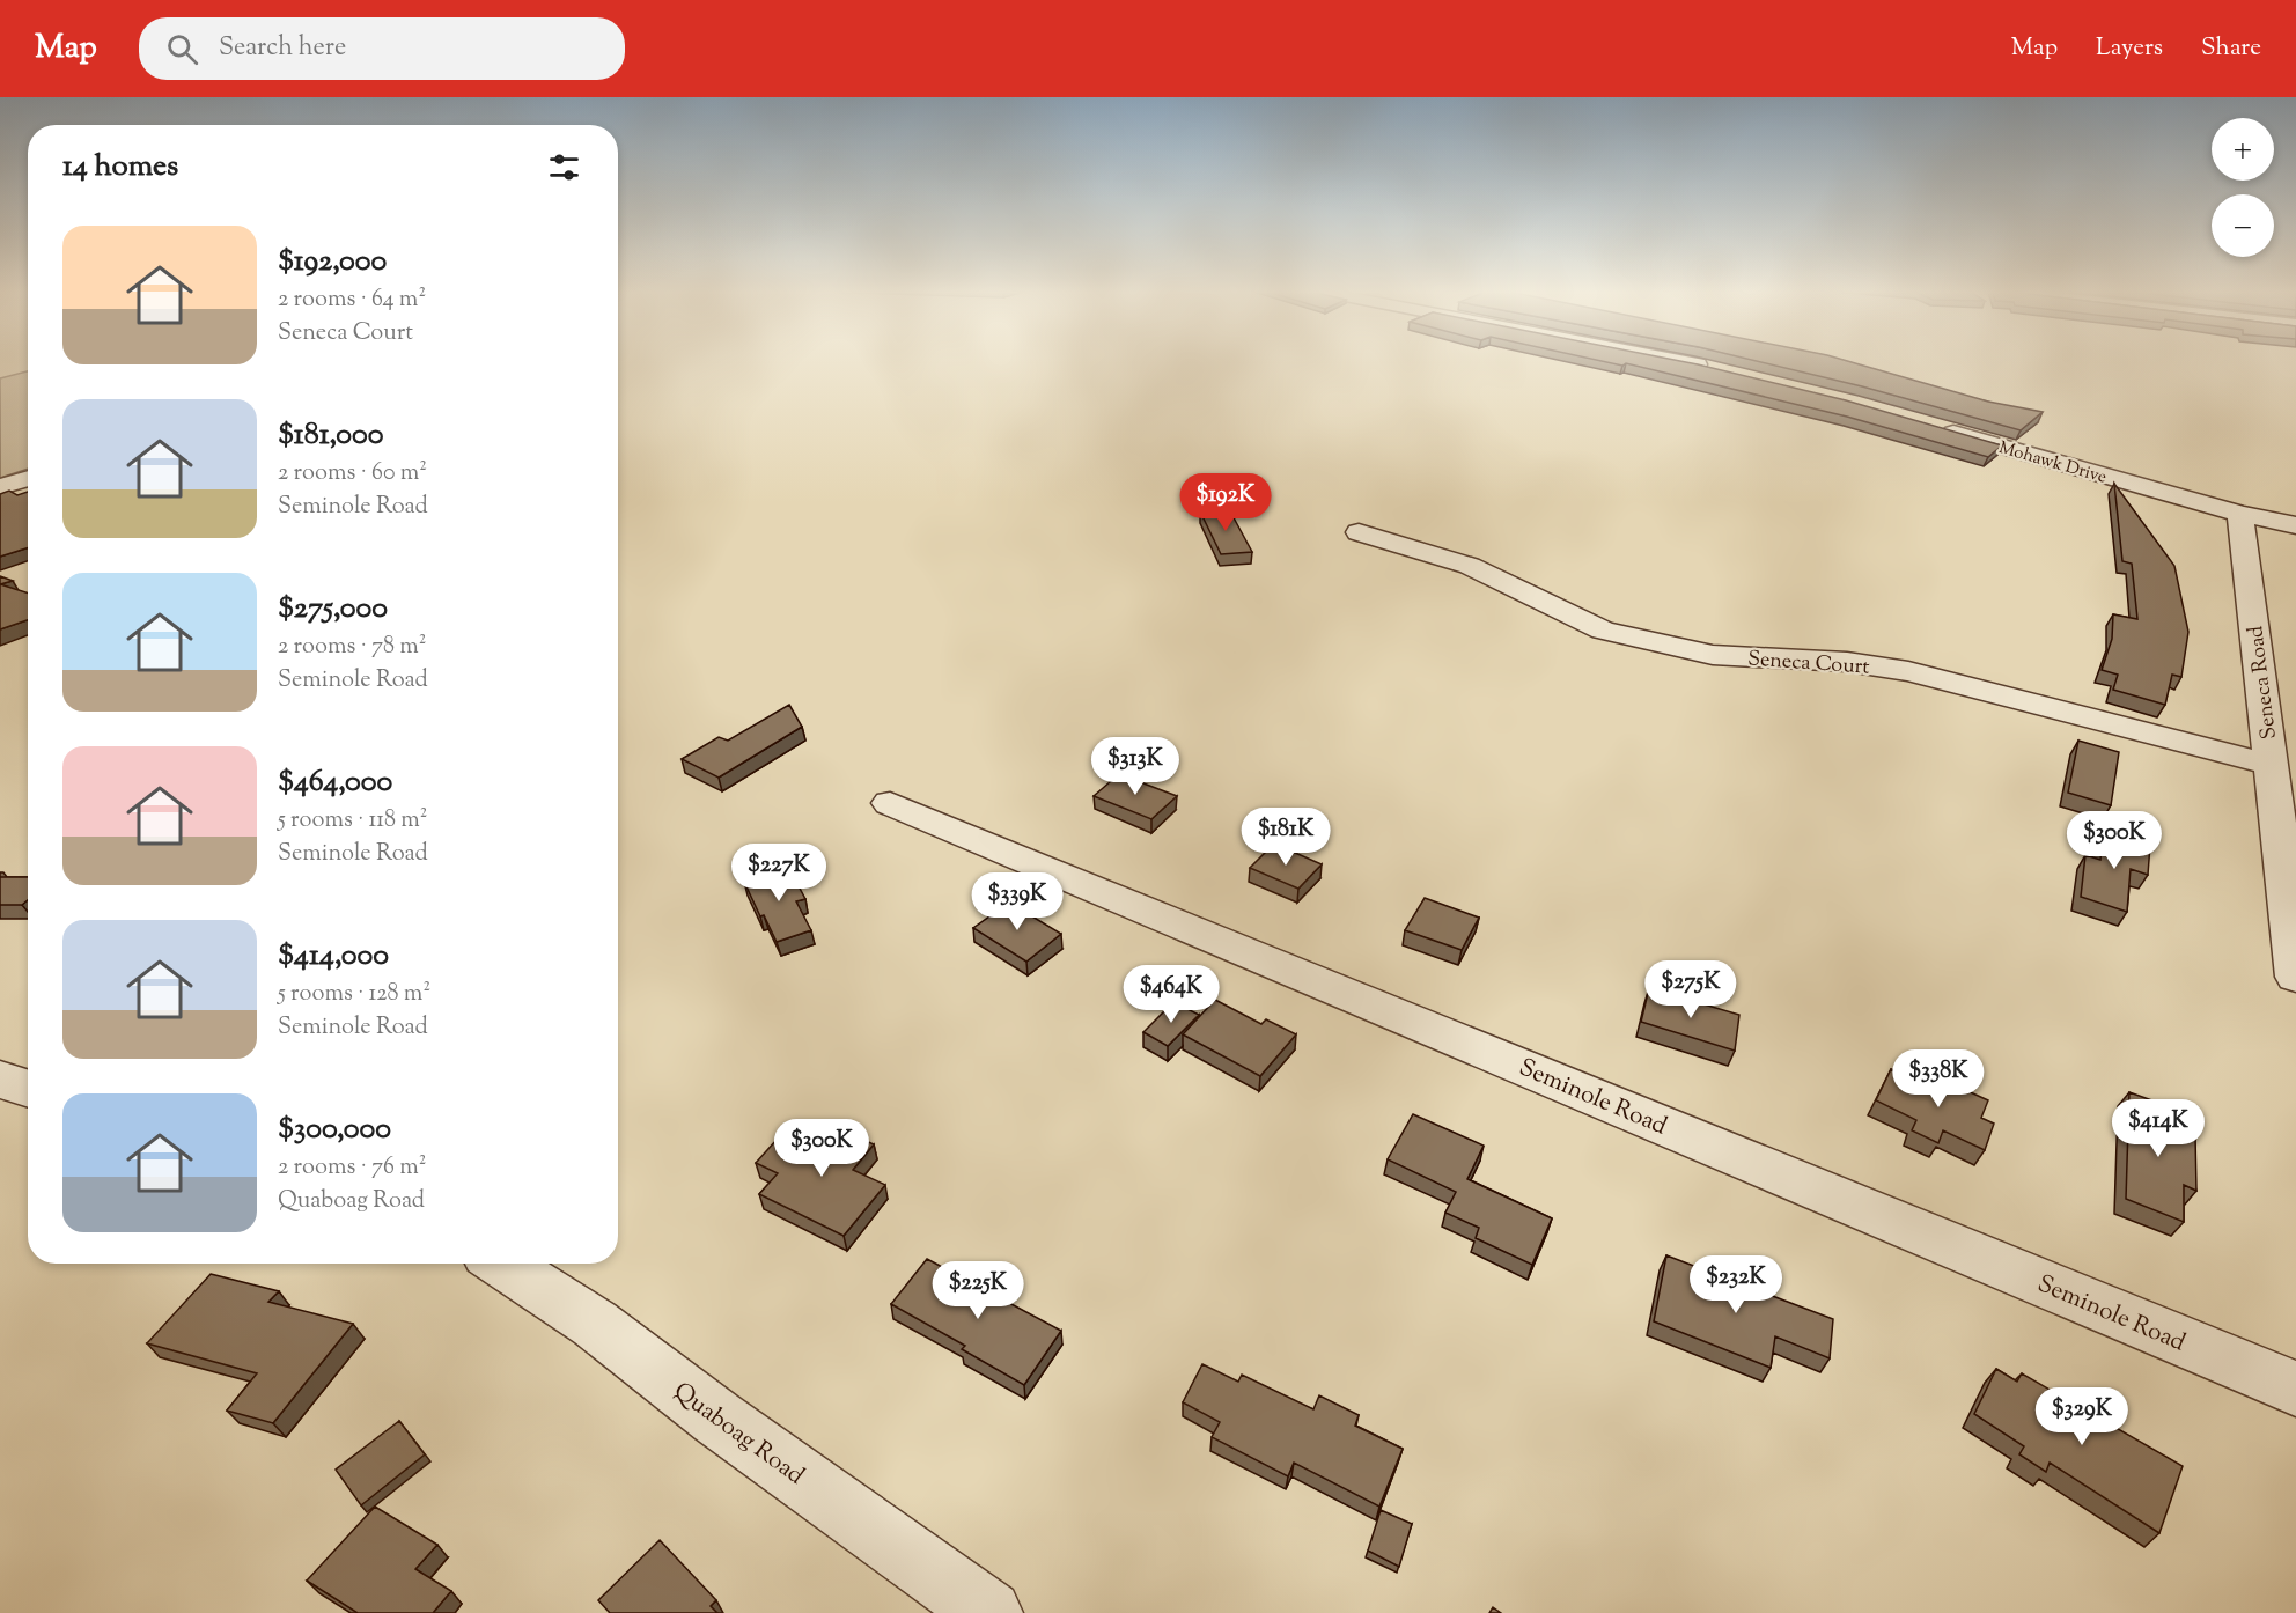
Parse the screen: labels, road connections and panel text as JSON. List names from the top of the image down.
{
  "streets": {
    "street": [
      "Mohawk Drive",
      "Seneca Court",
      "Seneca Road",
      "Seminole Road",
      "Quaboag Road"
    ]
  },
  "crossings": [
    ["Mohawk Drive", "Seneca Road"],
    ["Seneca Court", "Seneca Road"]
  ],
  "page": {
    "header": "Map",
    "search": "Search here",
    "nav": ["Map", "Layers", "Share"],
    "map_buttons": ["+", "−"],
    "heading": "14 homes",
    "list": [
      {
        "name": "$192,000",
        "note": "2 rooms · 64 m² · Seneca Court"
      },
      {
        "name": "$181,000",
        "note": "2 rooms · 60 m² · Seminole Road"
      },
      {
        "name": "$275,000",
        "note": "2 rooms · 78 m² · Seminole Road"
      },
      {
        "name": "$464,000",
        "note": "5 rooms · 118 m² · Seminole Road"
      },
      {
        "name": "$414,000",
        "note": "5 rooms · 128 m² · Seminole Road"
      },
      {
        "name": "$300,000",
        "note": "2 rooms · 76 m² · Quaboag Road"
      }
    ],
    "price": [
      "$192K",
      "$313K",
      "$181K",
      "$300K",
      "$227K",
      "$339K",
      "$275K",
      "$464K",
      "$338K",
      "$414K",
      "$300K",
      "$232K",
      "$225K",
      "$329K"
    ]
  }
}
